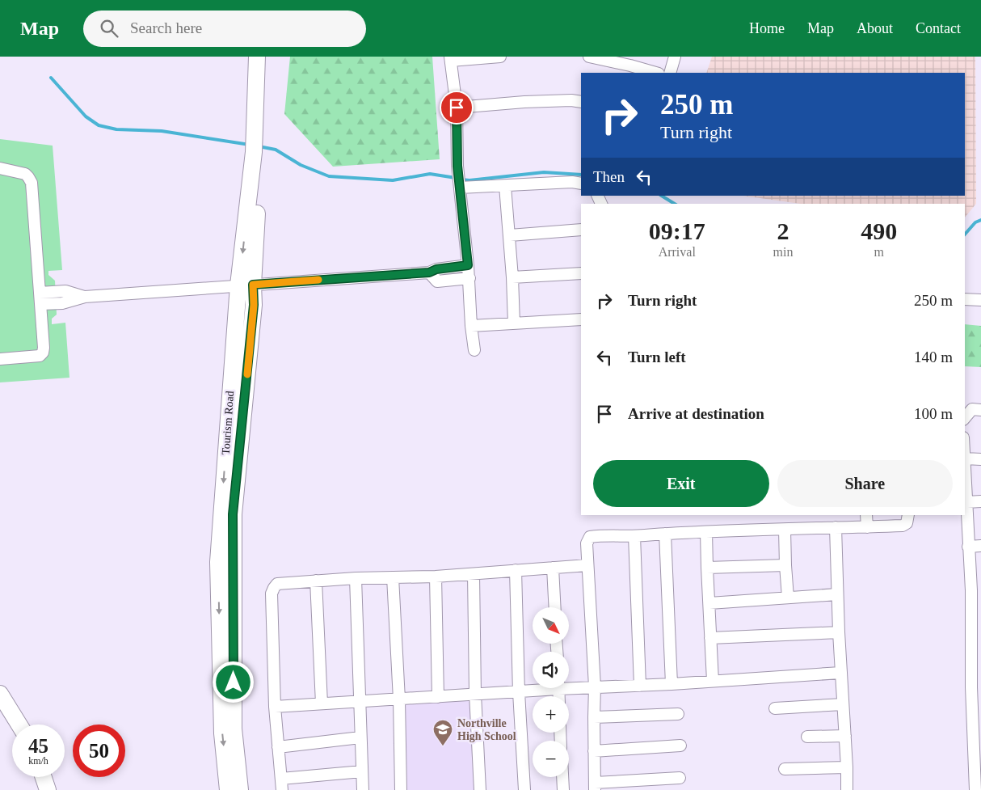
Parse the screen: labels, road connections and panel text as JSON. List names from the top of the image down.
{
  "streets": {
    "main road": ["Tourism Road"]
  },
  "places": {
    "school or university": ["Northville High School"]
  },
  "north": "bottom right",
  "page": {
    "header": "Map",
    "search": "Search here",
    "nav": [
      "Home",
      "Map",
      "About",
      "Contact"
    ],
    "turn": ["250 m", "Turn right"],
    "then": "Then",
    "eta": [
      "09:17",
      "Arrival",
      "2",
      "min",
      "490",
      "m"
    ],
    "list": [
      {
        "name": "Turn right",
        "value": "250 m"
      },
      {
        "name": "Turn left",
        "value": "140 m"
      },
      {
        "name": "Arrive at destination",
        "value": "100 m"
      }
    ],
    "buttons": ["Exit", "Share"],
    "map_buttons": ["+", "−"],
    "speed": "45 km/h",
    "limit": "50"
  }
}
